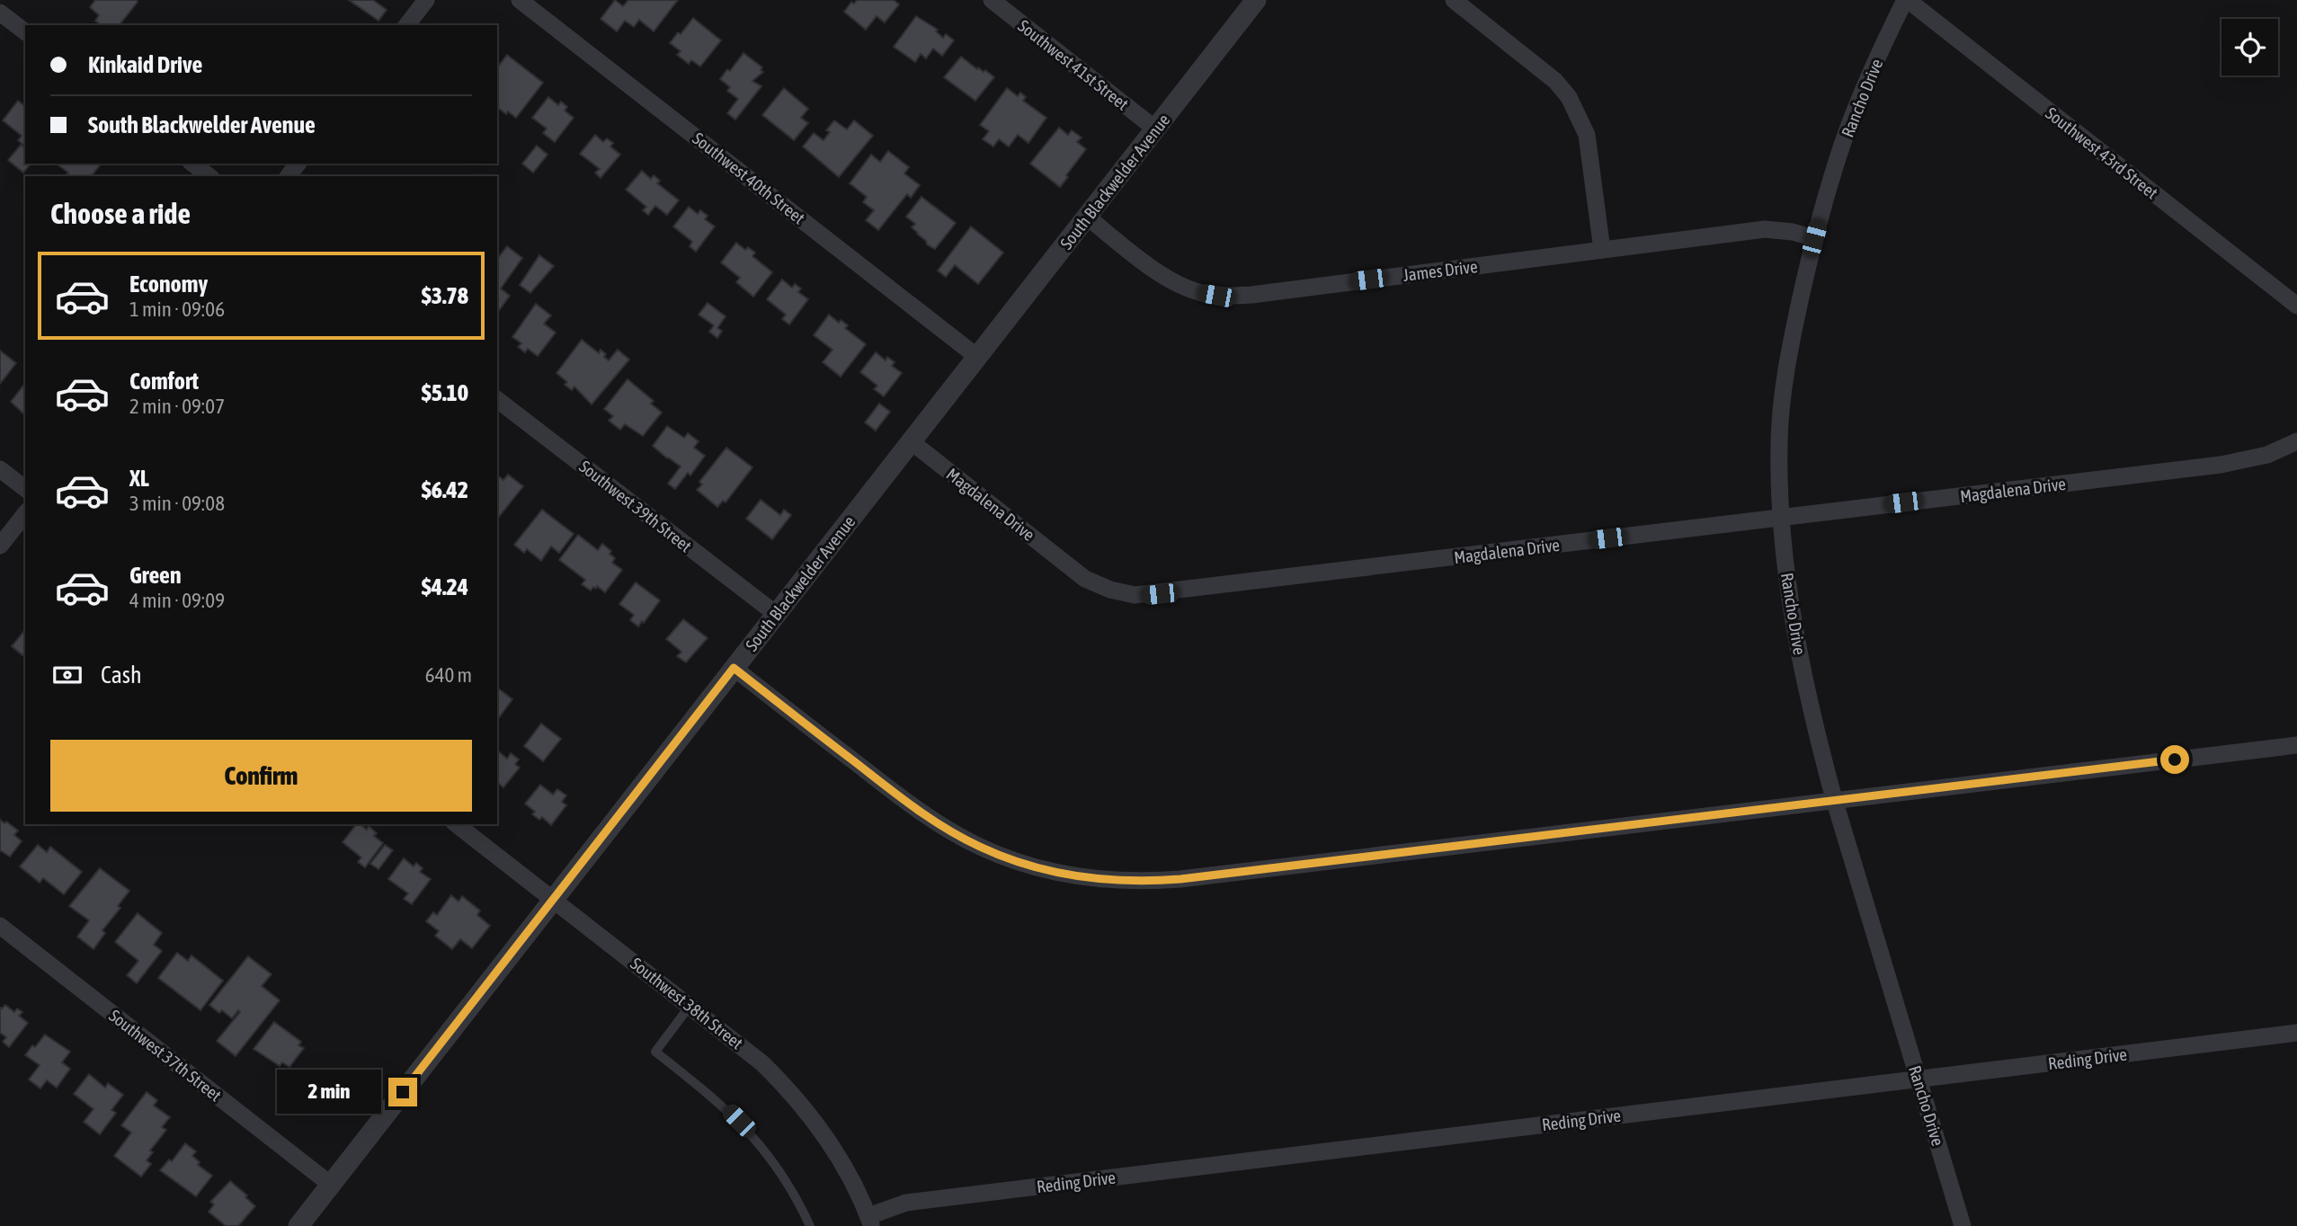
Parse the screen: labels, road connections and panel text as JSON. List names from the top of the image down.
{
  "streets": {
    "street": [
      "Southwest 41st Street",
      "Rancho Drive",
      "Southwest 43rd Street",
      "Southwest 40th Street",
      "South Blackwelder Avenue",
      "James Drive",
      "Magdalena Drive",
      "Southwest 39th Street",
      "Southwest 38th Street",
      "Southwest 37th Street",
      "Reding Drive"
    ]
  },
  "crossings": [
    ["Southwest 41st Street", "South Blackwelder Avenue"],
    ["Rancho Drive", "Southwest 43rd Street"],
    ["Rancho Drive", "James Drive"],
    ["Rancho Drive", "Magdalena Drive"],
    ["Rancho Drive", "Reding Drive"],
    ["Southwest 40th Street", "South Blackwelder Avenue"],
    ["South Blackwelder Avenue", "James Drive"],
    ["South Blackwelder Avenue", "Magdalena Drive"],
    ["South Blackwelder Avenue", "Southwest 39th Street"],
    ["South Blackwelder Avenue", "Southwest 38th Street"],
    ["South Blackwelder Avenue", "Southwest 37th Street"],
    ["Southwest 38th Street", "Reding Drive"]
  ],
  "page": {
    "banner": ["Kinkaid Drive", "South Blackwelder Avenue"],
    "heading": "Choose a ride",
    "list": [
      {
        "name": "Economy",
        "note": "1 min · 09:06",
        "value": "$3.78"
      },
      {
        "name": "Comfort",
        "note": "2 min · 09:07",
        "value": "$5.10"
      },
      {
        "name": "XL",
        "note": "3 min · 09:08",
        "value": "$6.42"
      },
      {
        "name": "Green",
        "note": "4 min · 09:09",
        "value": "$4.24"
      }
    ],
    "pay": ["Cash", "640 m"],
    "buttons": "Confirm",
    "bubble": "2 min"
  }
}
